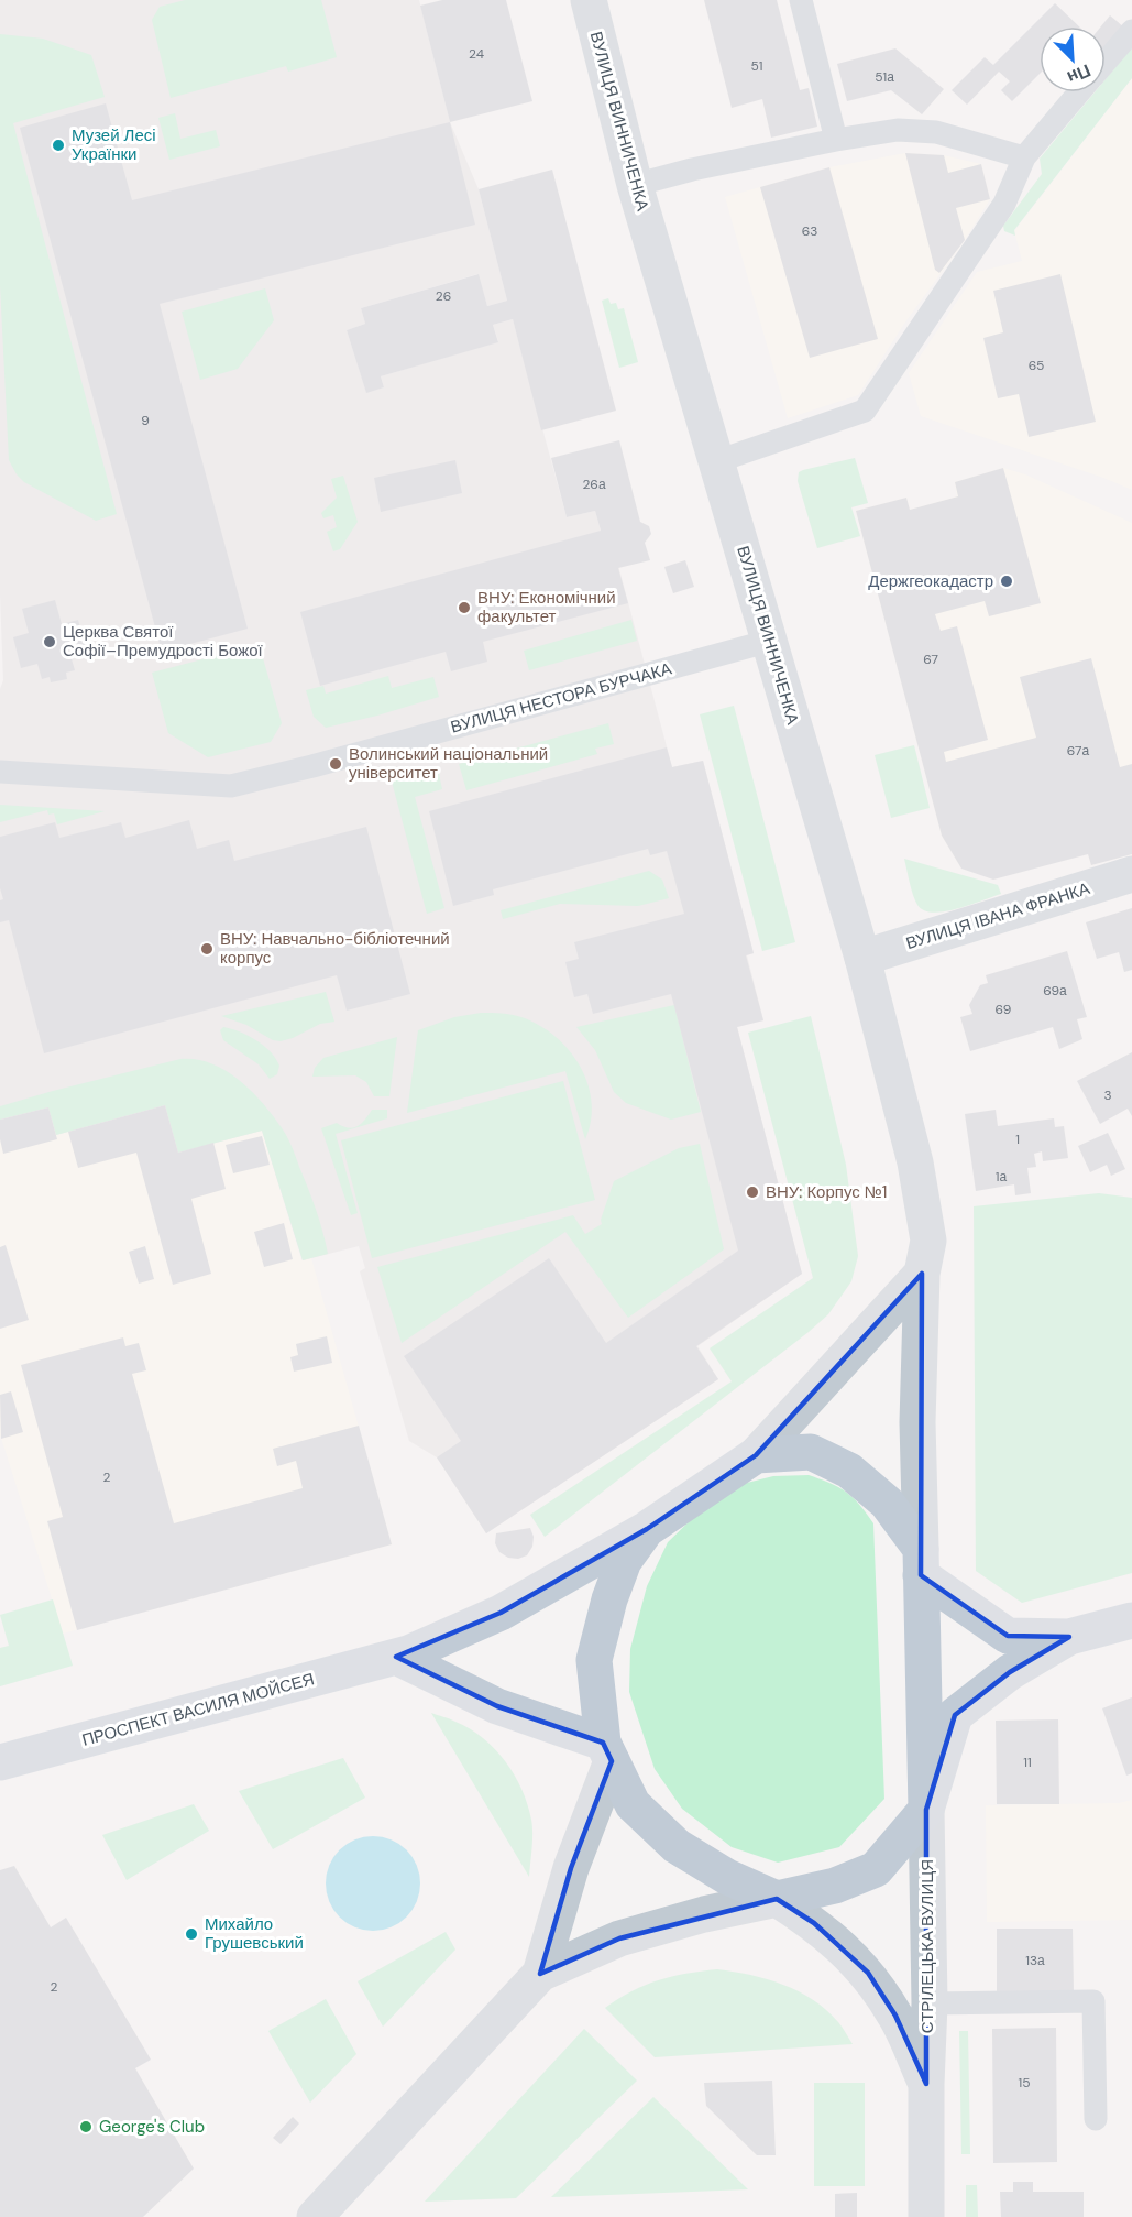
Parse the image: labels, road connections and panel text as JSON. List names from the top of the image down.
{
  "streets": {
    "main road": ["ПРОСПЕКТ ВАСИЛЯ МОЙСЕЯ"],
    "street": ["ВУЛИЦЯ ВИННИЧЕНКА", "ВУЛИЦЯ ІВАНА ФРАНКА", "СТРІЛЕЦЬКА ВУЛИЦЯ"],
    "lane": ["ВУЛИЦЯ НЕСТОРА БУРЧАКА"]
  },
  "crossings": [
    ["ВУЛИЦЯ ВИННИЧЕНКА", "ВУЛИЦЯ НЕСТОРА БУРЧАКА"],
    ["ВУЛИЦЯ ВИННИЧЕНКА", "ВУЛИЦЯ ІВАНА ФРАНКА"]
  ],
  "places": [
    "Музей Лесі Українки",
    "Держгеокадастр",
    "ВНУ: Економічний факультет",
    "Церква Святої Софії–Премудрості Божої",
    "Волинський національний університет",
    "ВНУ: Навчально-бібліотечний корпус",
    "ВНУ: Корпус №1",
    "Михайло Грушевський",
    "George's Club"
  ],
  "house_numbers": [
    "24",
    "51",
    "51а",
    "63",
    "26",
    "65",
    "9",
    "26а",
    "67",
    "67а",
    "69а",
    "69",
    "3",
    "1",
    "1а",
    "2",
    "11",
    "13а",
    "2",
    "15"
  ],
  "north": "bottom right"
}
